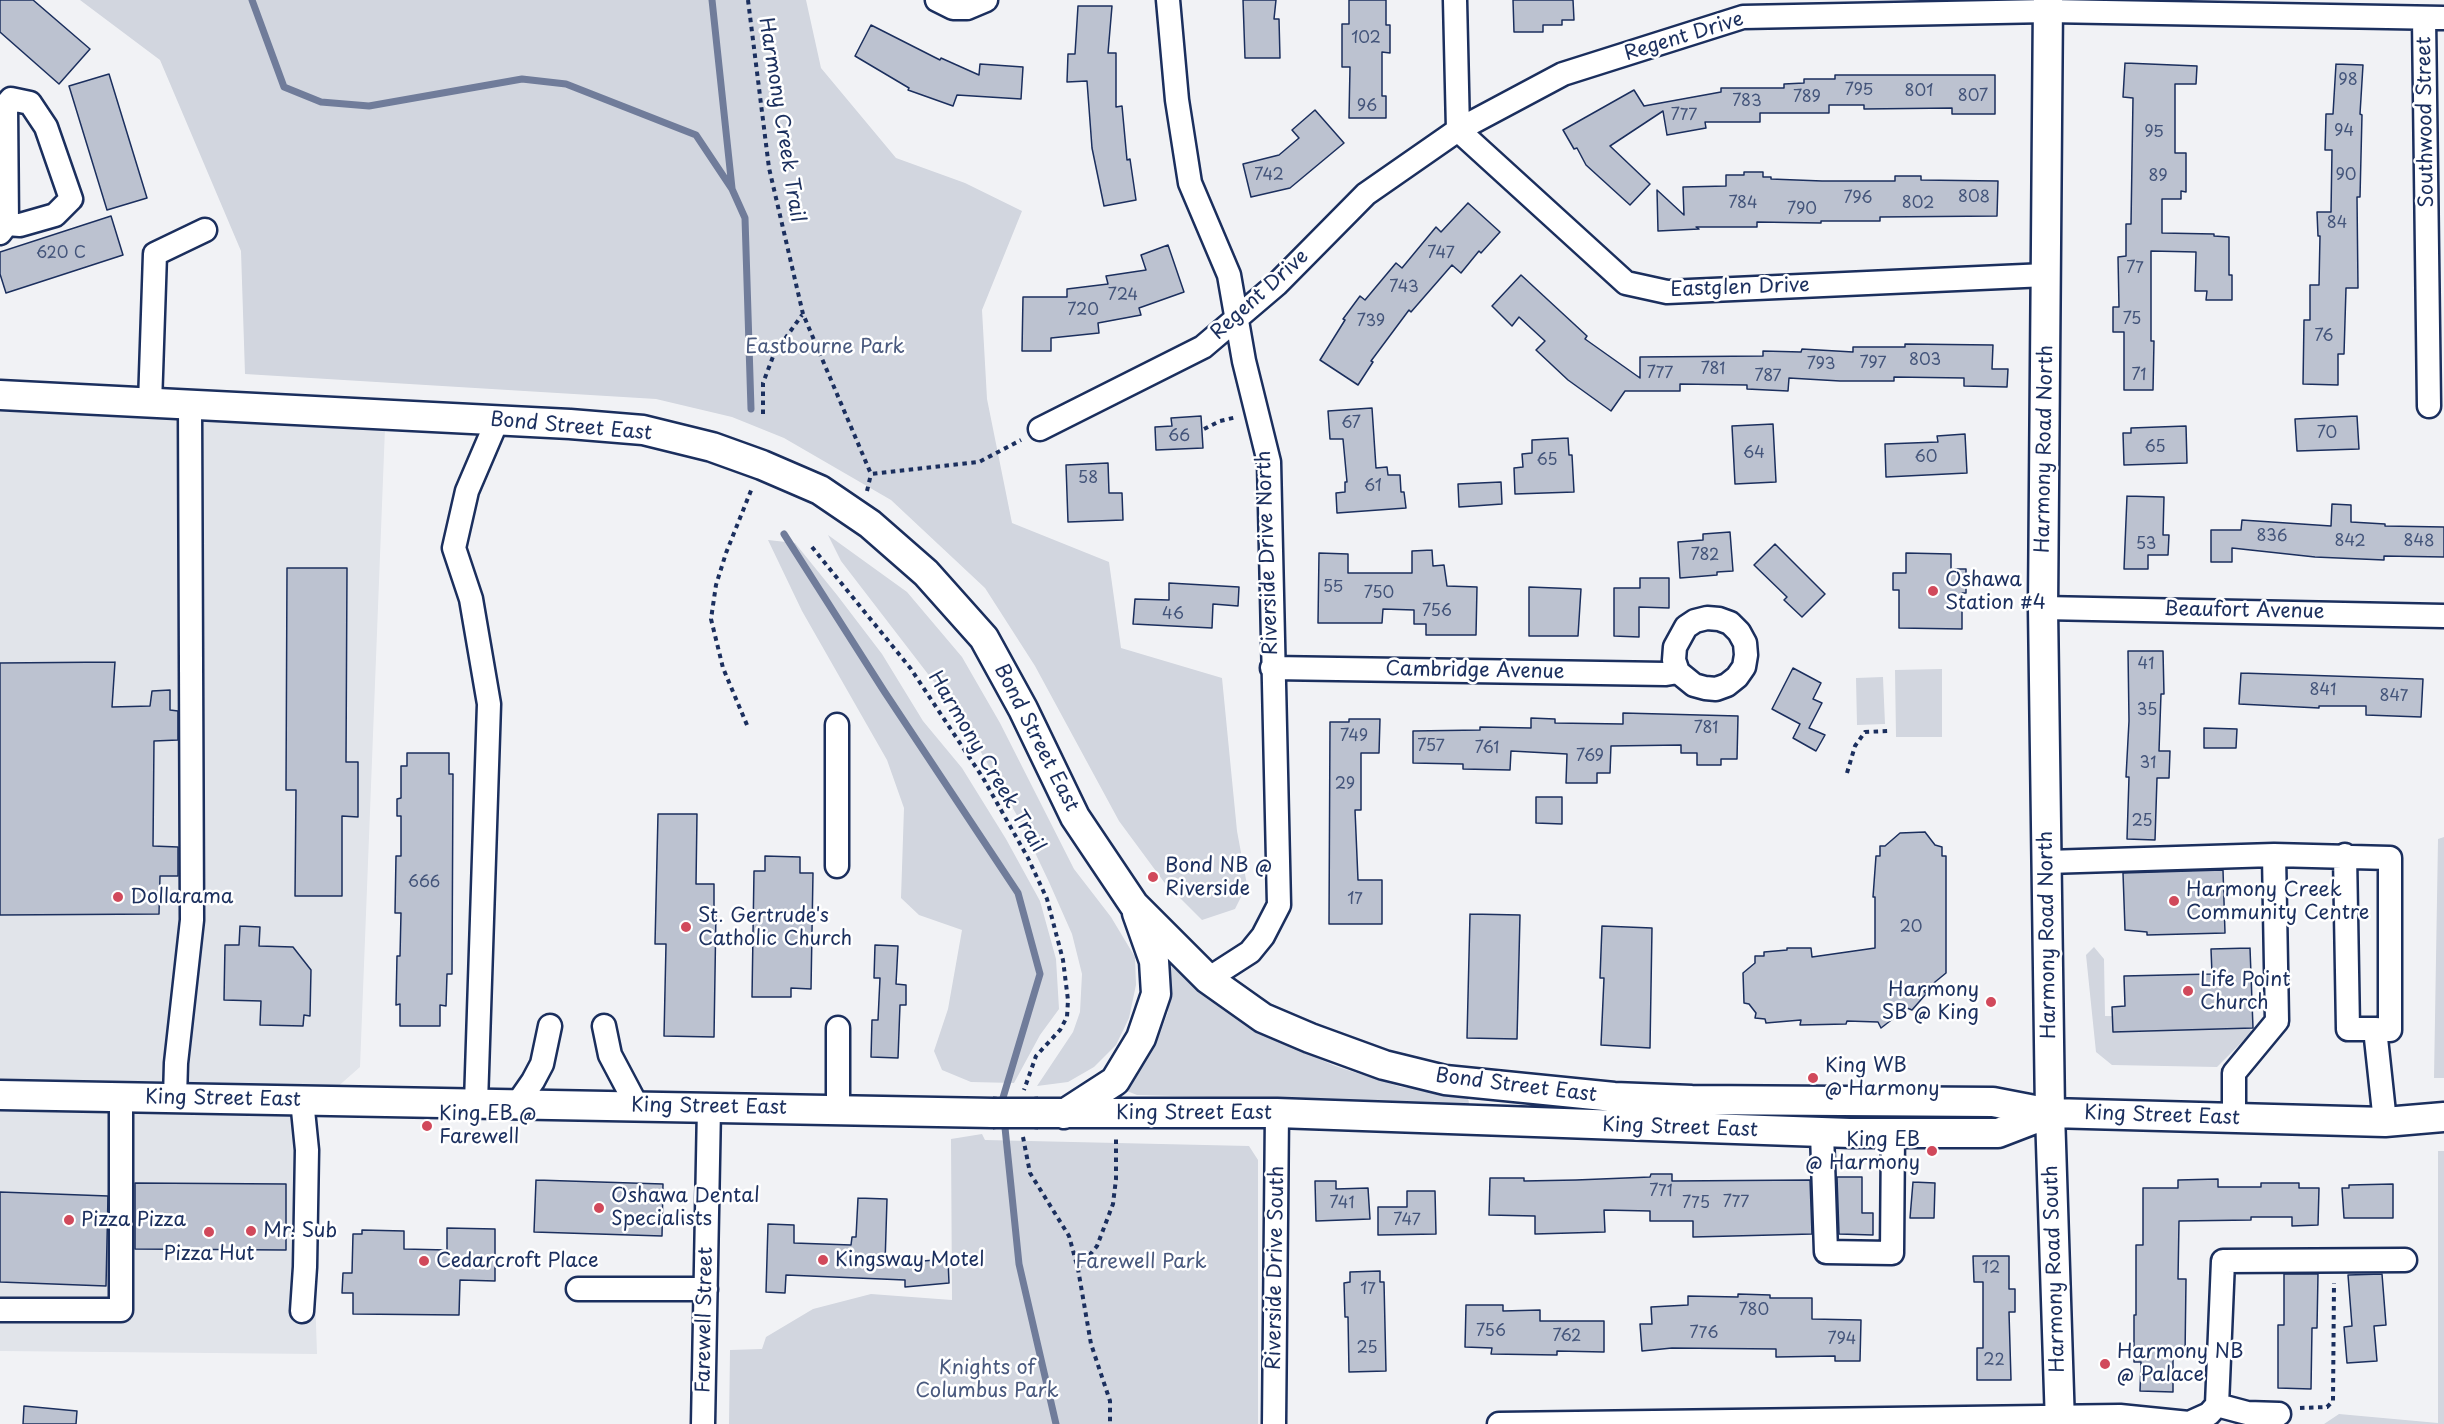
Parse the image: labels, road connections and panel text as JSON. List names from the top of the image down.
{
  "streets": {
    "main road": [
      "Bond Street East",
      "Harmony Road North",
      "King Street East",
      "Harmony Road South"
    ],
    "street": [
      "Regent Drive",
      "Southwood Street",
      "Eastglen Drive",
      "Riverside Drive North",
      "Beaufort Avenue",
      "Cambridge Avenue",
      "Riverside Drive South",
      "Farewell Street"
    ],
    "path": ["Harmony Creek Trail"]
  },
  "crossings": [
    ["Regent Drive", "Southwood Street"],
    ["Regent Drive", "Eastglen Drive"],
    ["Regent Drive", "Harmony Road North"],
    ["Regent Drive", "Riverside Drive North"],
    ["Harmony Creek Trail", "King Street East"],
    ["Eastglen Drive", "Harmony Road North"],
    ["Bond Street East", "Harmony Road North"],
    ["Bond Street East", "Riverside Drive North"],
    ["Bond Street East", "King Street East"],
    ["Bond Street East", "Harmony Road South"],
    ["Harmony Road North", "Beaufort Avenue"],
    ["Harmony Road North", "King Street East"],
    ["Harmony Road North", "Harmony Road South"],
    ["Riverside Drive North", "Cambridge Avenue"],
    ["King Street East", "Riverside Drive South"],
    ["King Street East", "Harmony Road South"],
    ["King Street East", "Farewell Street"]
  ],
  "parks": ["Eastbourne Park", "Farewell Park", "Knights of Columbus Park"],
  "places": [
    "Oshawa Station #4",
    "Bond NB @ Riverside",
    "Dollarama",
    "Harmony Creek Community Centre",
    "St. Gertrude's Catholic Church",
    "Life Point Church",
    "Harmony SB @ King",
    "King WB @ Harmony",
    "King EB @ Farewell",
    "King EB @ Harmony",
    "Oshawa Dental Specialists",
    "Pizza Pizza",
    "Mr. Sub",
    "Pizza Hut",
    "Kingsway Motel",
    "Cedarcroft Place",
    "Harmony NB @ Palace"
  ],
  "house_numbers": [
    "102",
    "98",
    "795",
    "801",
    "807",
    "789",
    "783",
    "96",
    "777",
    "94",
    "95",
    "742",
    "90",
    "89",
    "808",
    "796",
    "784",
    "802",
    "790",
    "84",
    "620 C",
    "747",
    "77",
    "743",
    "724",
    "720",
    "75",
    "739",
    "76",
    "803",
    "797",
    "793",
    "781",
    "777",
    "71",
    "787",
    "67",
    "70",
    "66",
    "65",
    "64",
    "60",
    "65",
    "58",
    "61",
    "836",
    "842",
    "848",
    "53",
    "782",
    "55",
    "750",
    "756",
    "46",
    "41",
    "841",
    "847",
    "35",
    "781",
    "749",
    "757",
    "761",
    "769",
    "31",
    "29",
    "25",
    "666",
    "17",
    "20",
    "771",
    "777",
    "741",
    "775",
    "747",
    "12",
    "17",
    "780",
    "756",
    "776",
    "762",
    "794",
    "25",
    "22"
  ]
}
